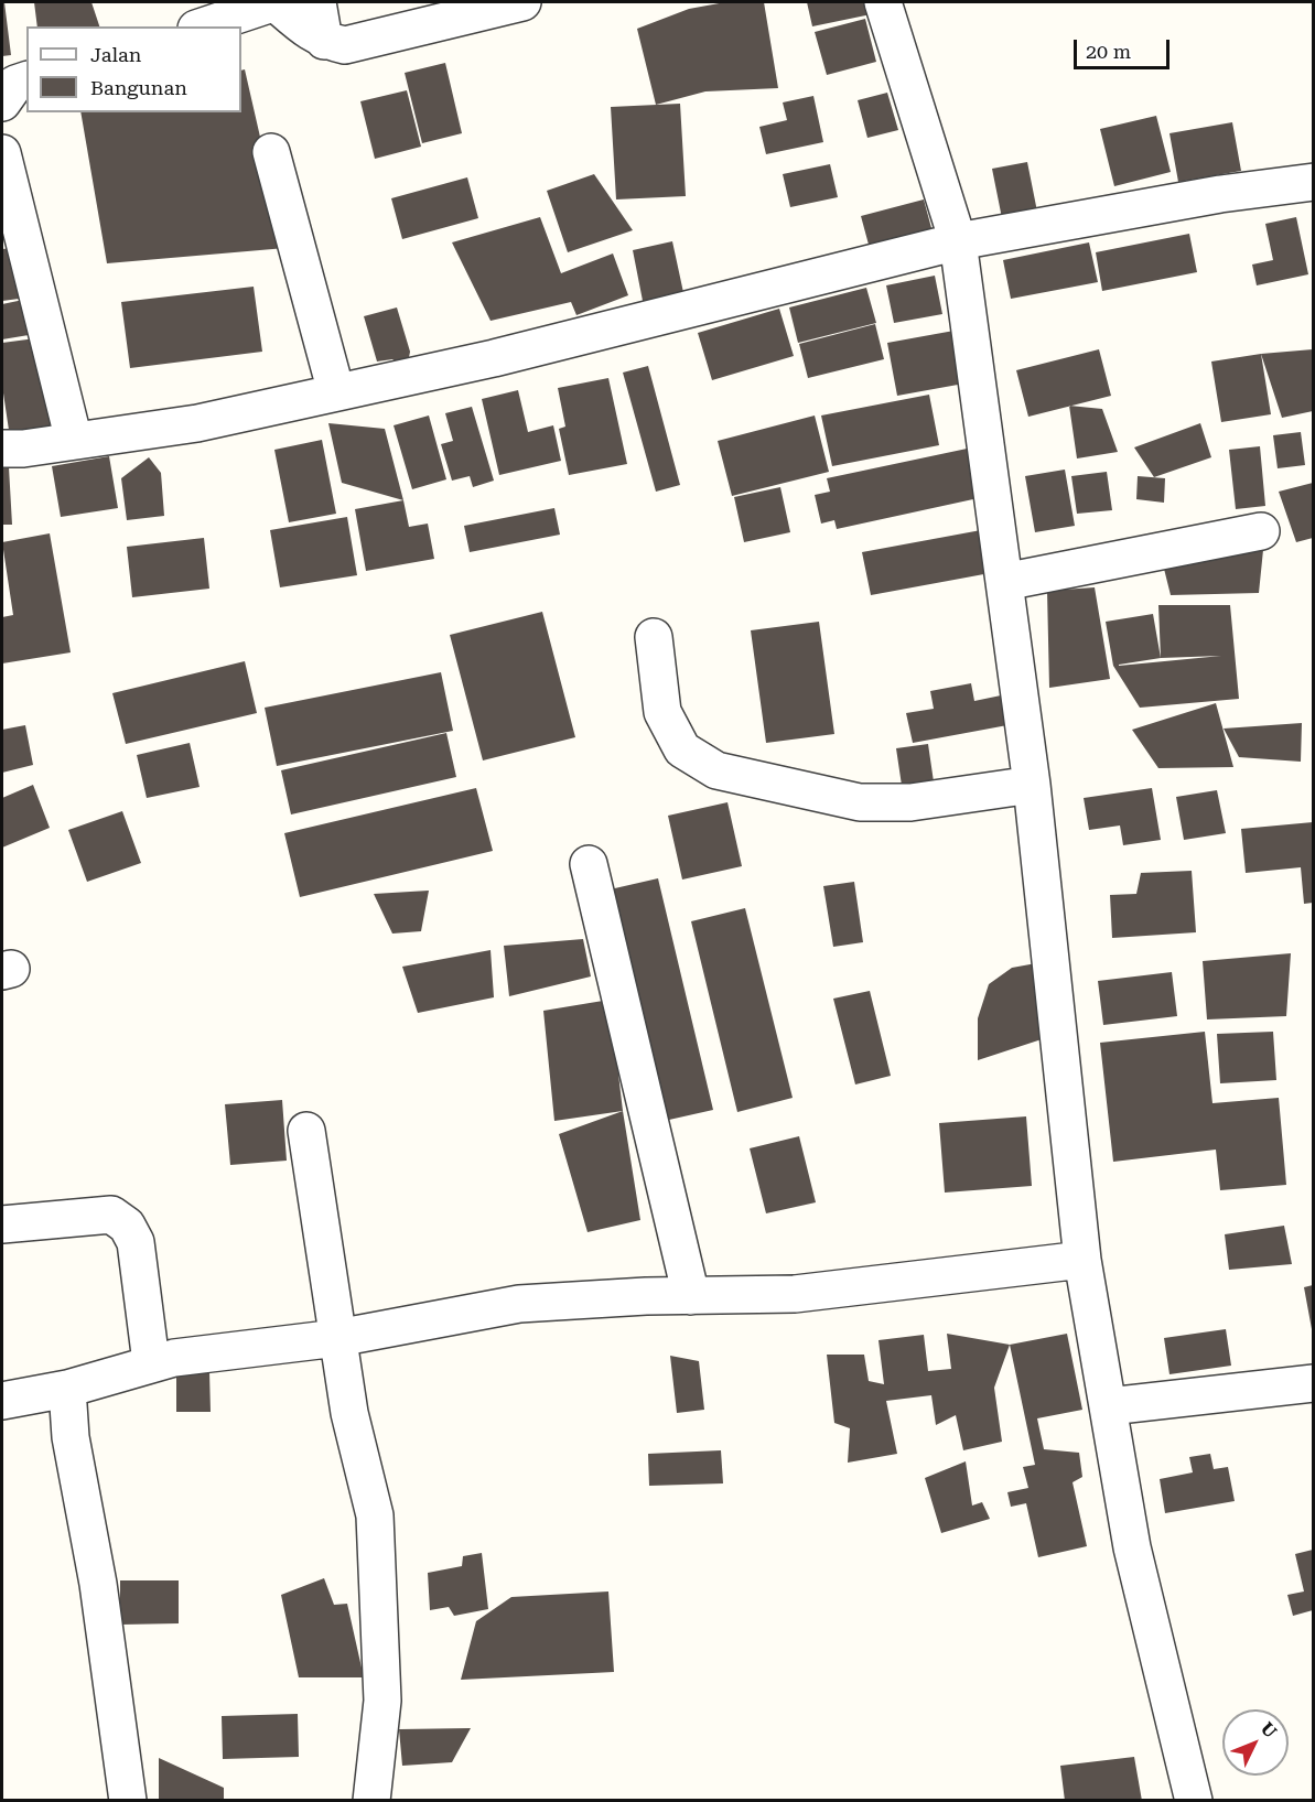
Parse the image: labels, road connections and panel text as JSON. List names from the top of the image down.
{
  "legend": ["Jalan", "Bangunan"],
  "scale_bar": "20 m",
  "north": "top right"
}
